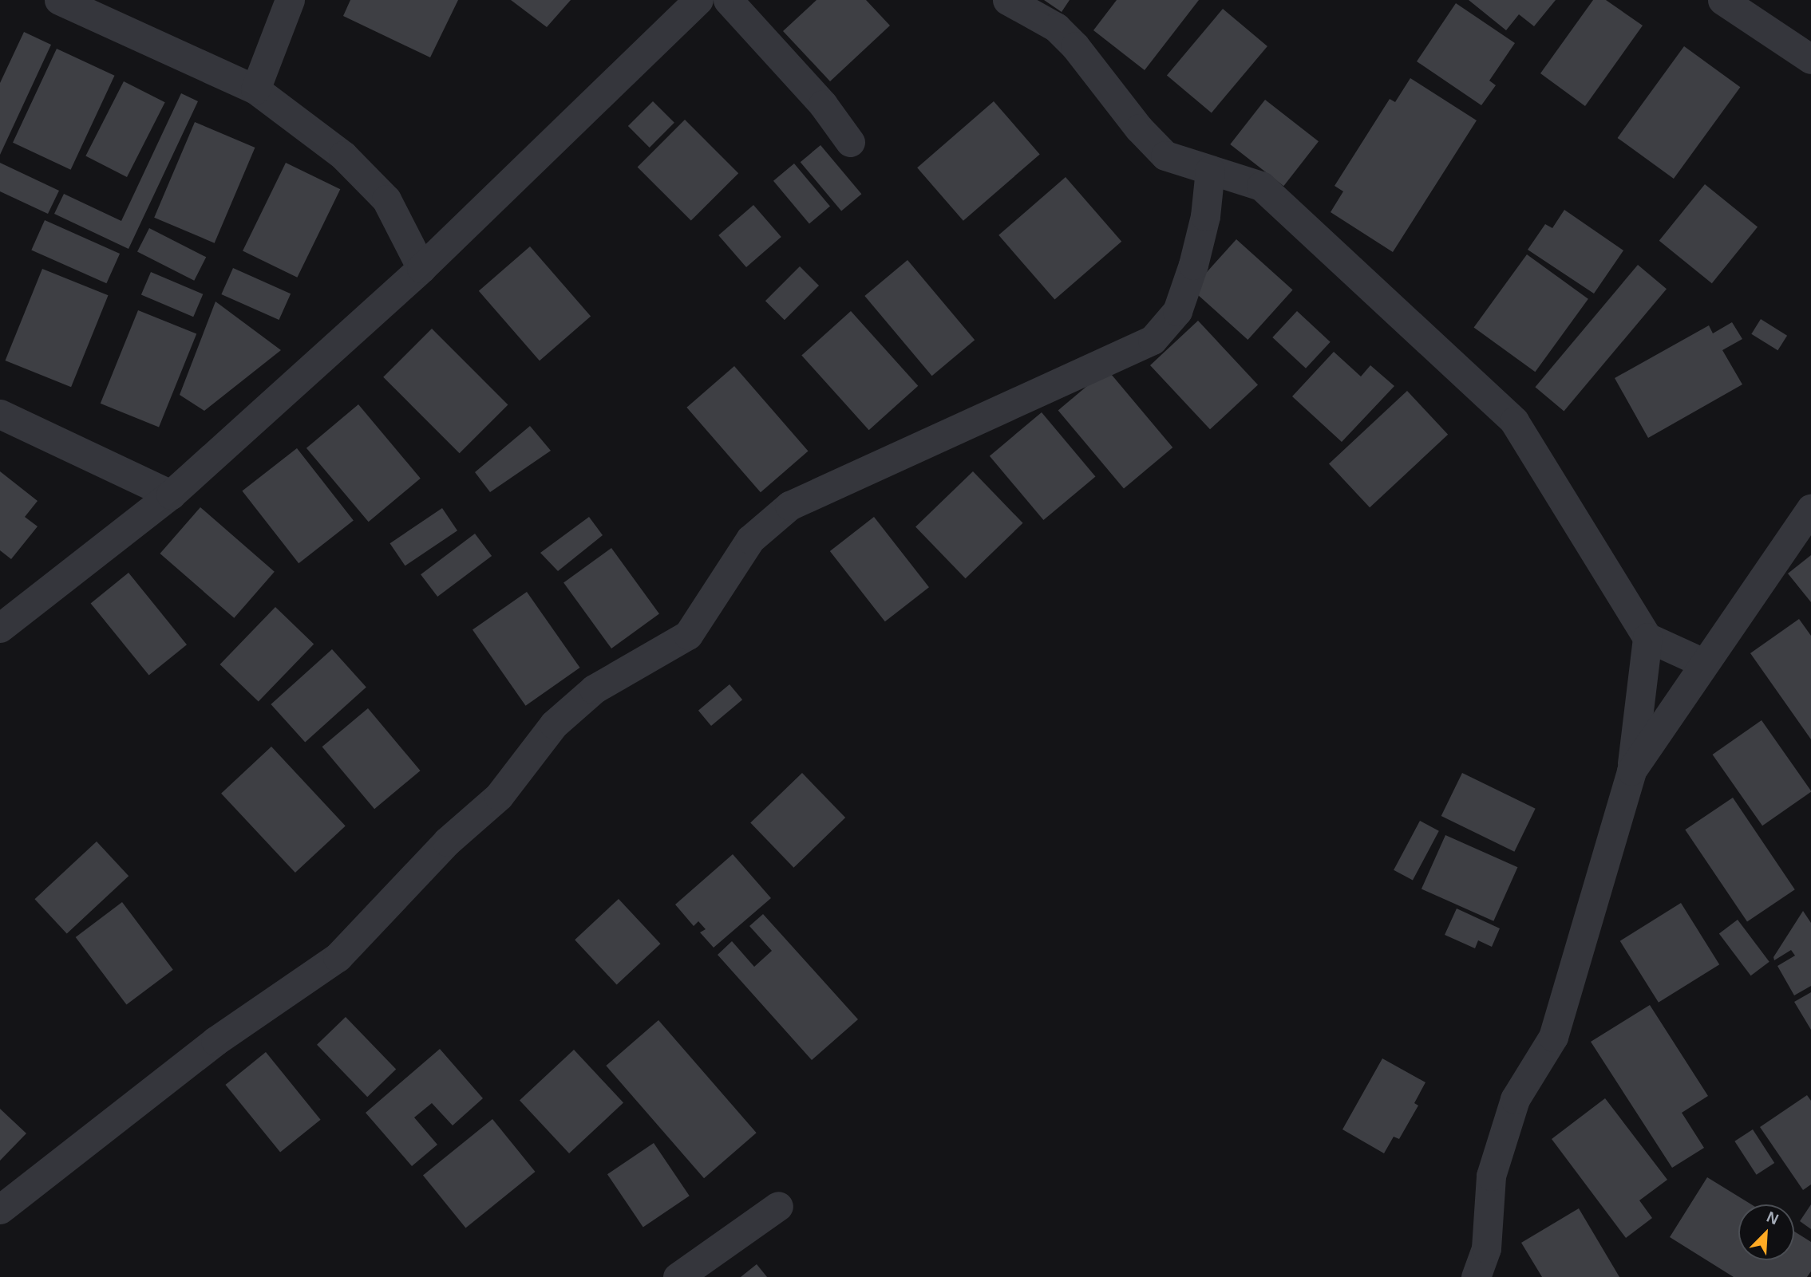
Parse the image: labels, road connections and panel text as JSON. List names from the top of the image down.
{
  "north": "top right"
}
